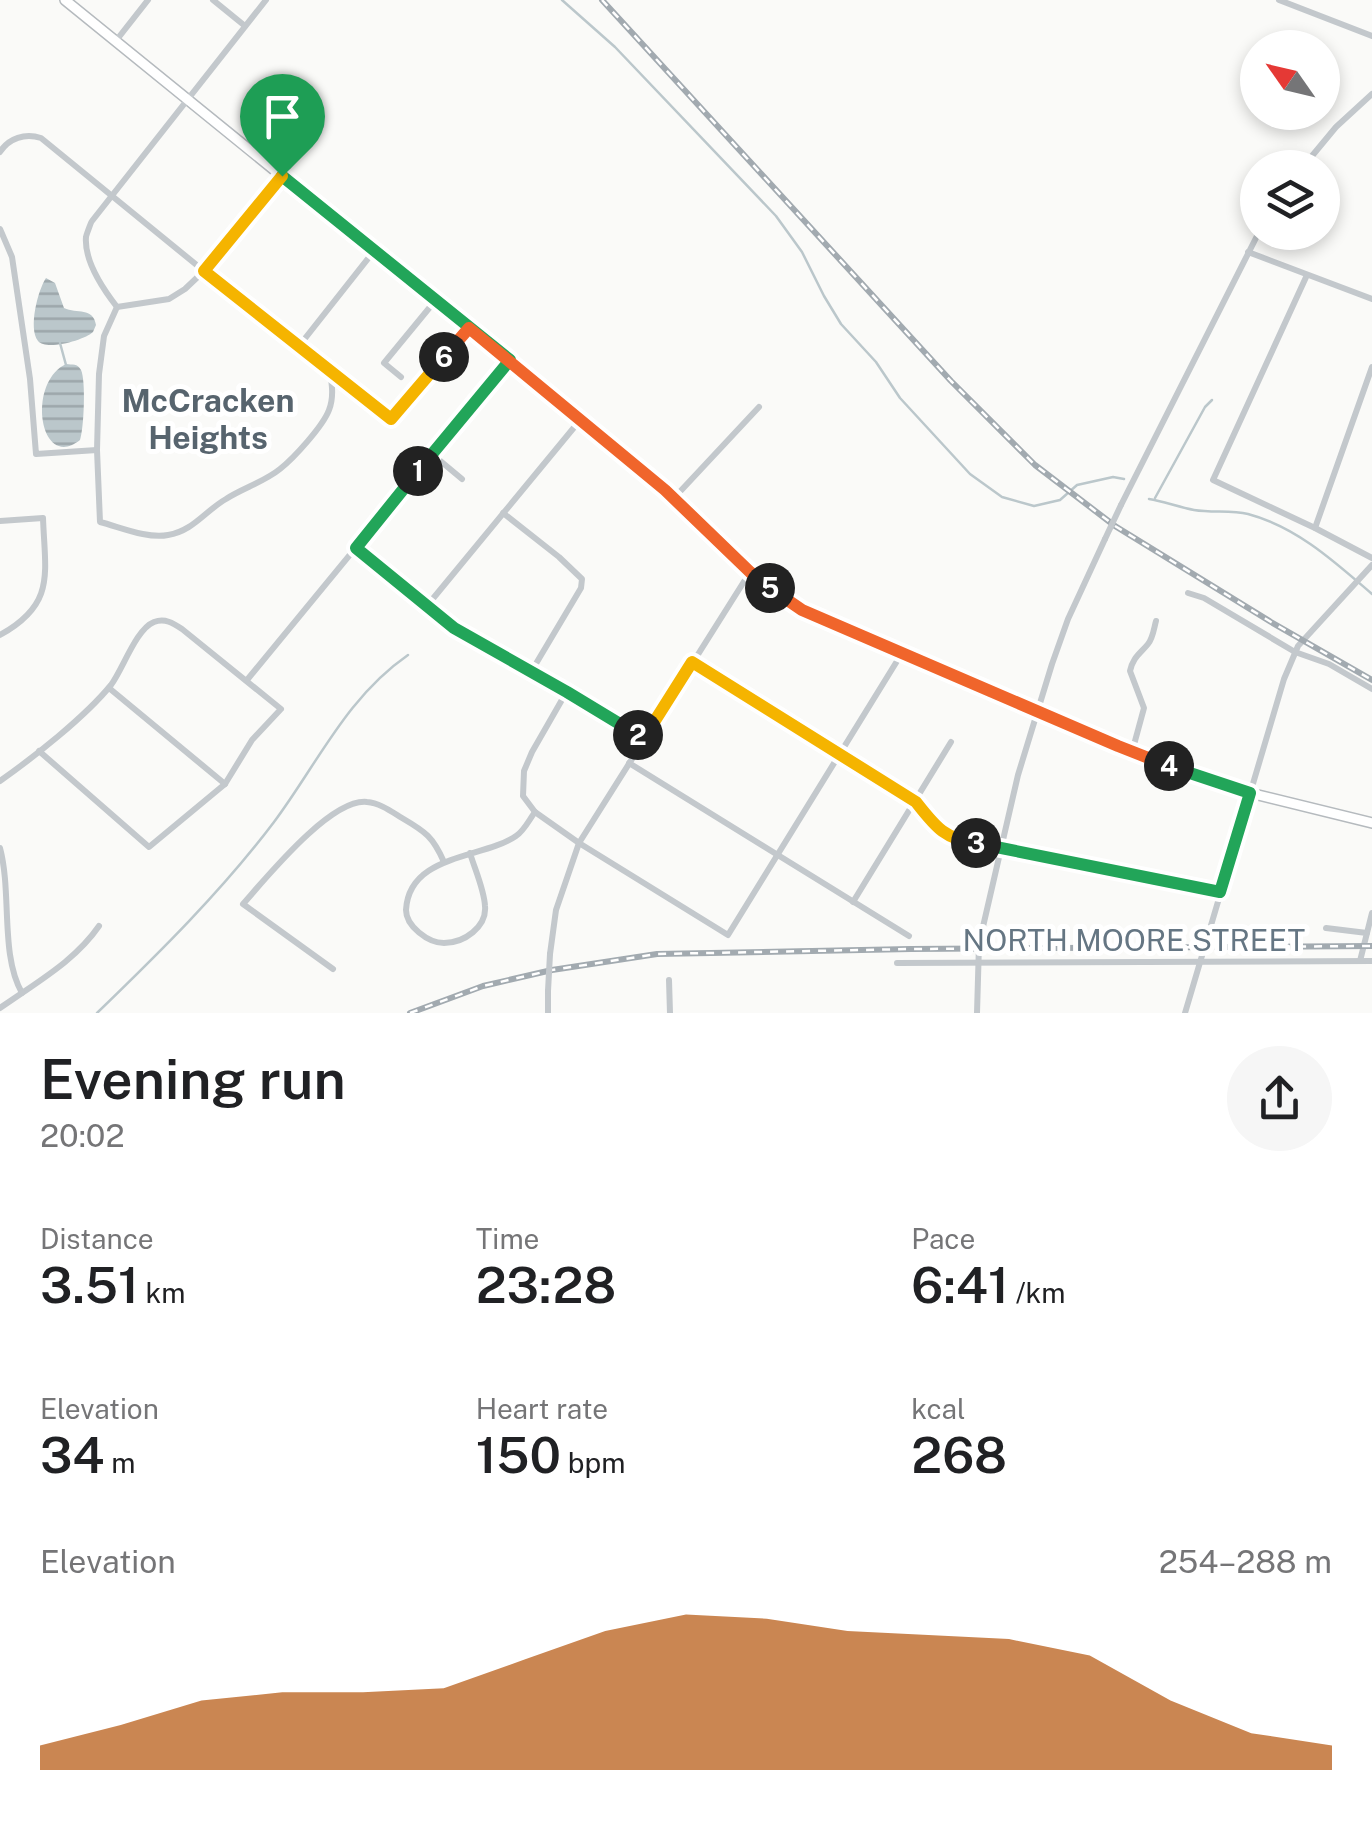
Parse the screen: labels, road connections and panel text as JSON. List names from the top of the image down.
{
  "streets": {
    "street": ["NORTH MOORE STREET"]
  },
  "districts": ["McCracken Heights"],
  "north": "top left",
  "page": {
    "pins": [
      "6",
      "1",
      "5",
      "2",
      "4",
      "3"
    ],
    "heading": ["Evening run", "20:02"],
    "stats": [
      ["Distance", "3.51 km"],
      ["Time", "23:28"],
      ["Pace", "6:41 /km"],
      ["Elevation", "34 m"],
      ["Heart rate", "150 bpm"],
      ["kcal", "268"]
    ],
    "chart": ["Elevation", "254–288 m"]
  }
}
